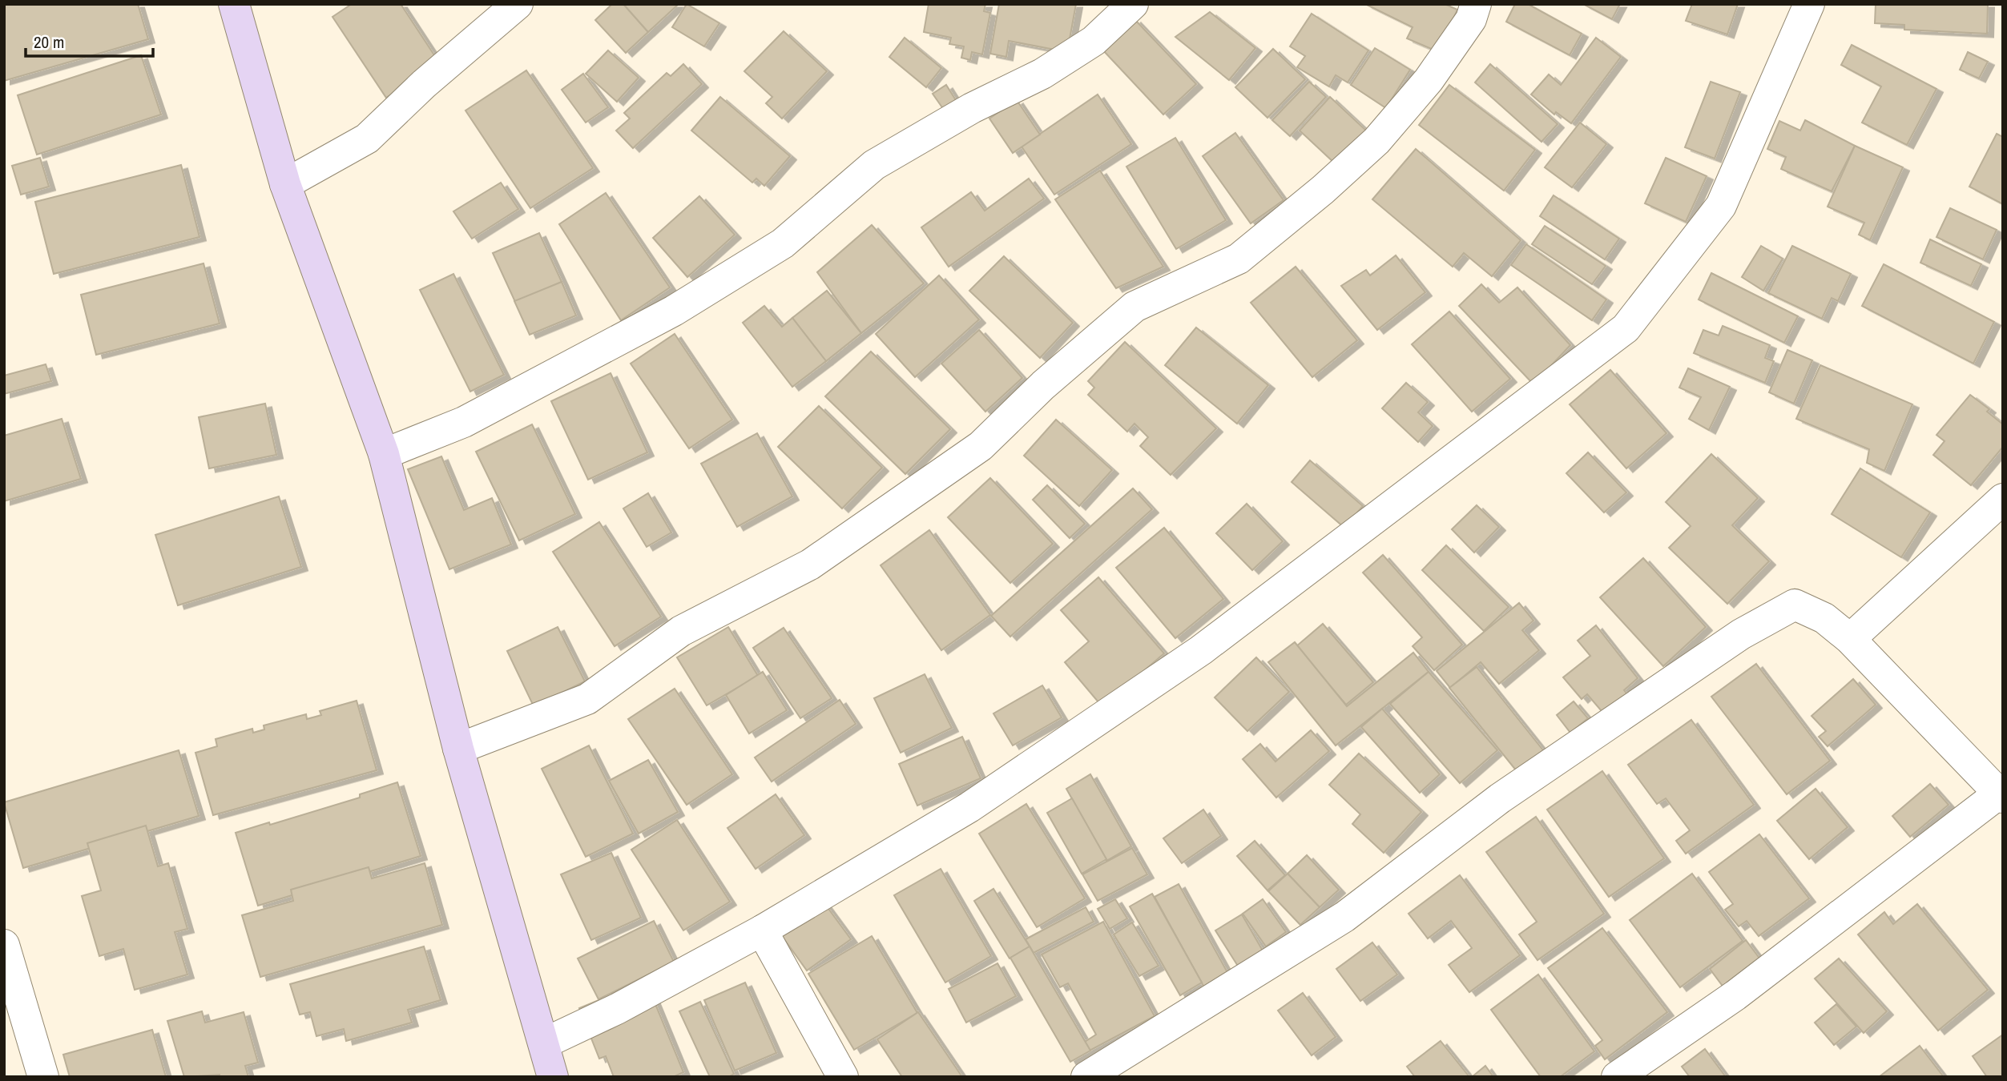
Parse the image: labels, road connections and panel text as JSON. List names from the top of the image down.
{
  "scale_bar": "20 m"
}
